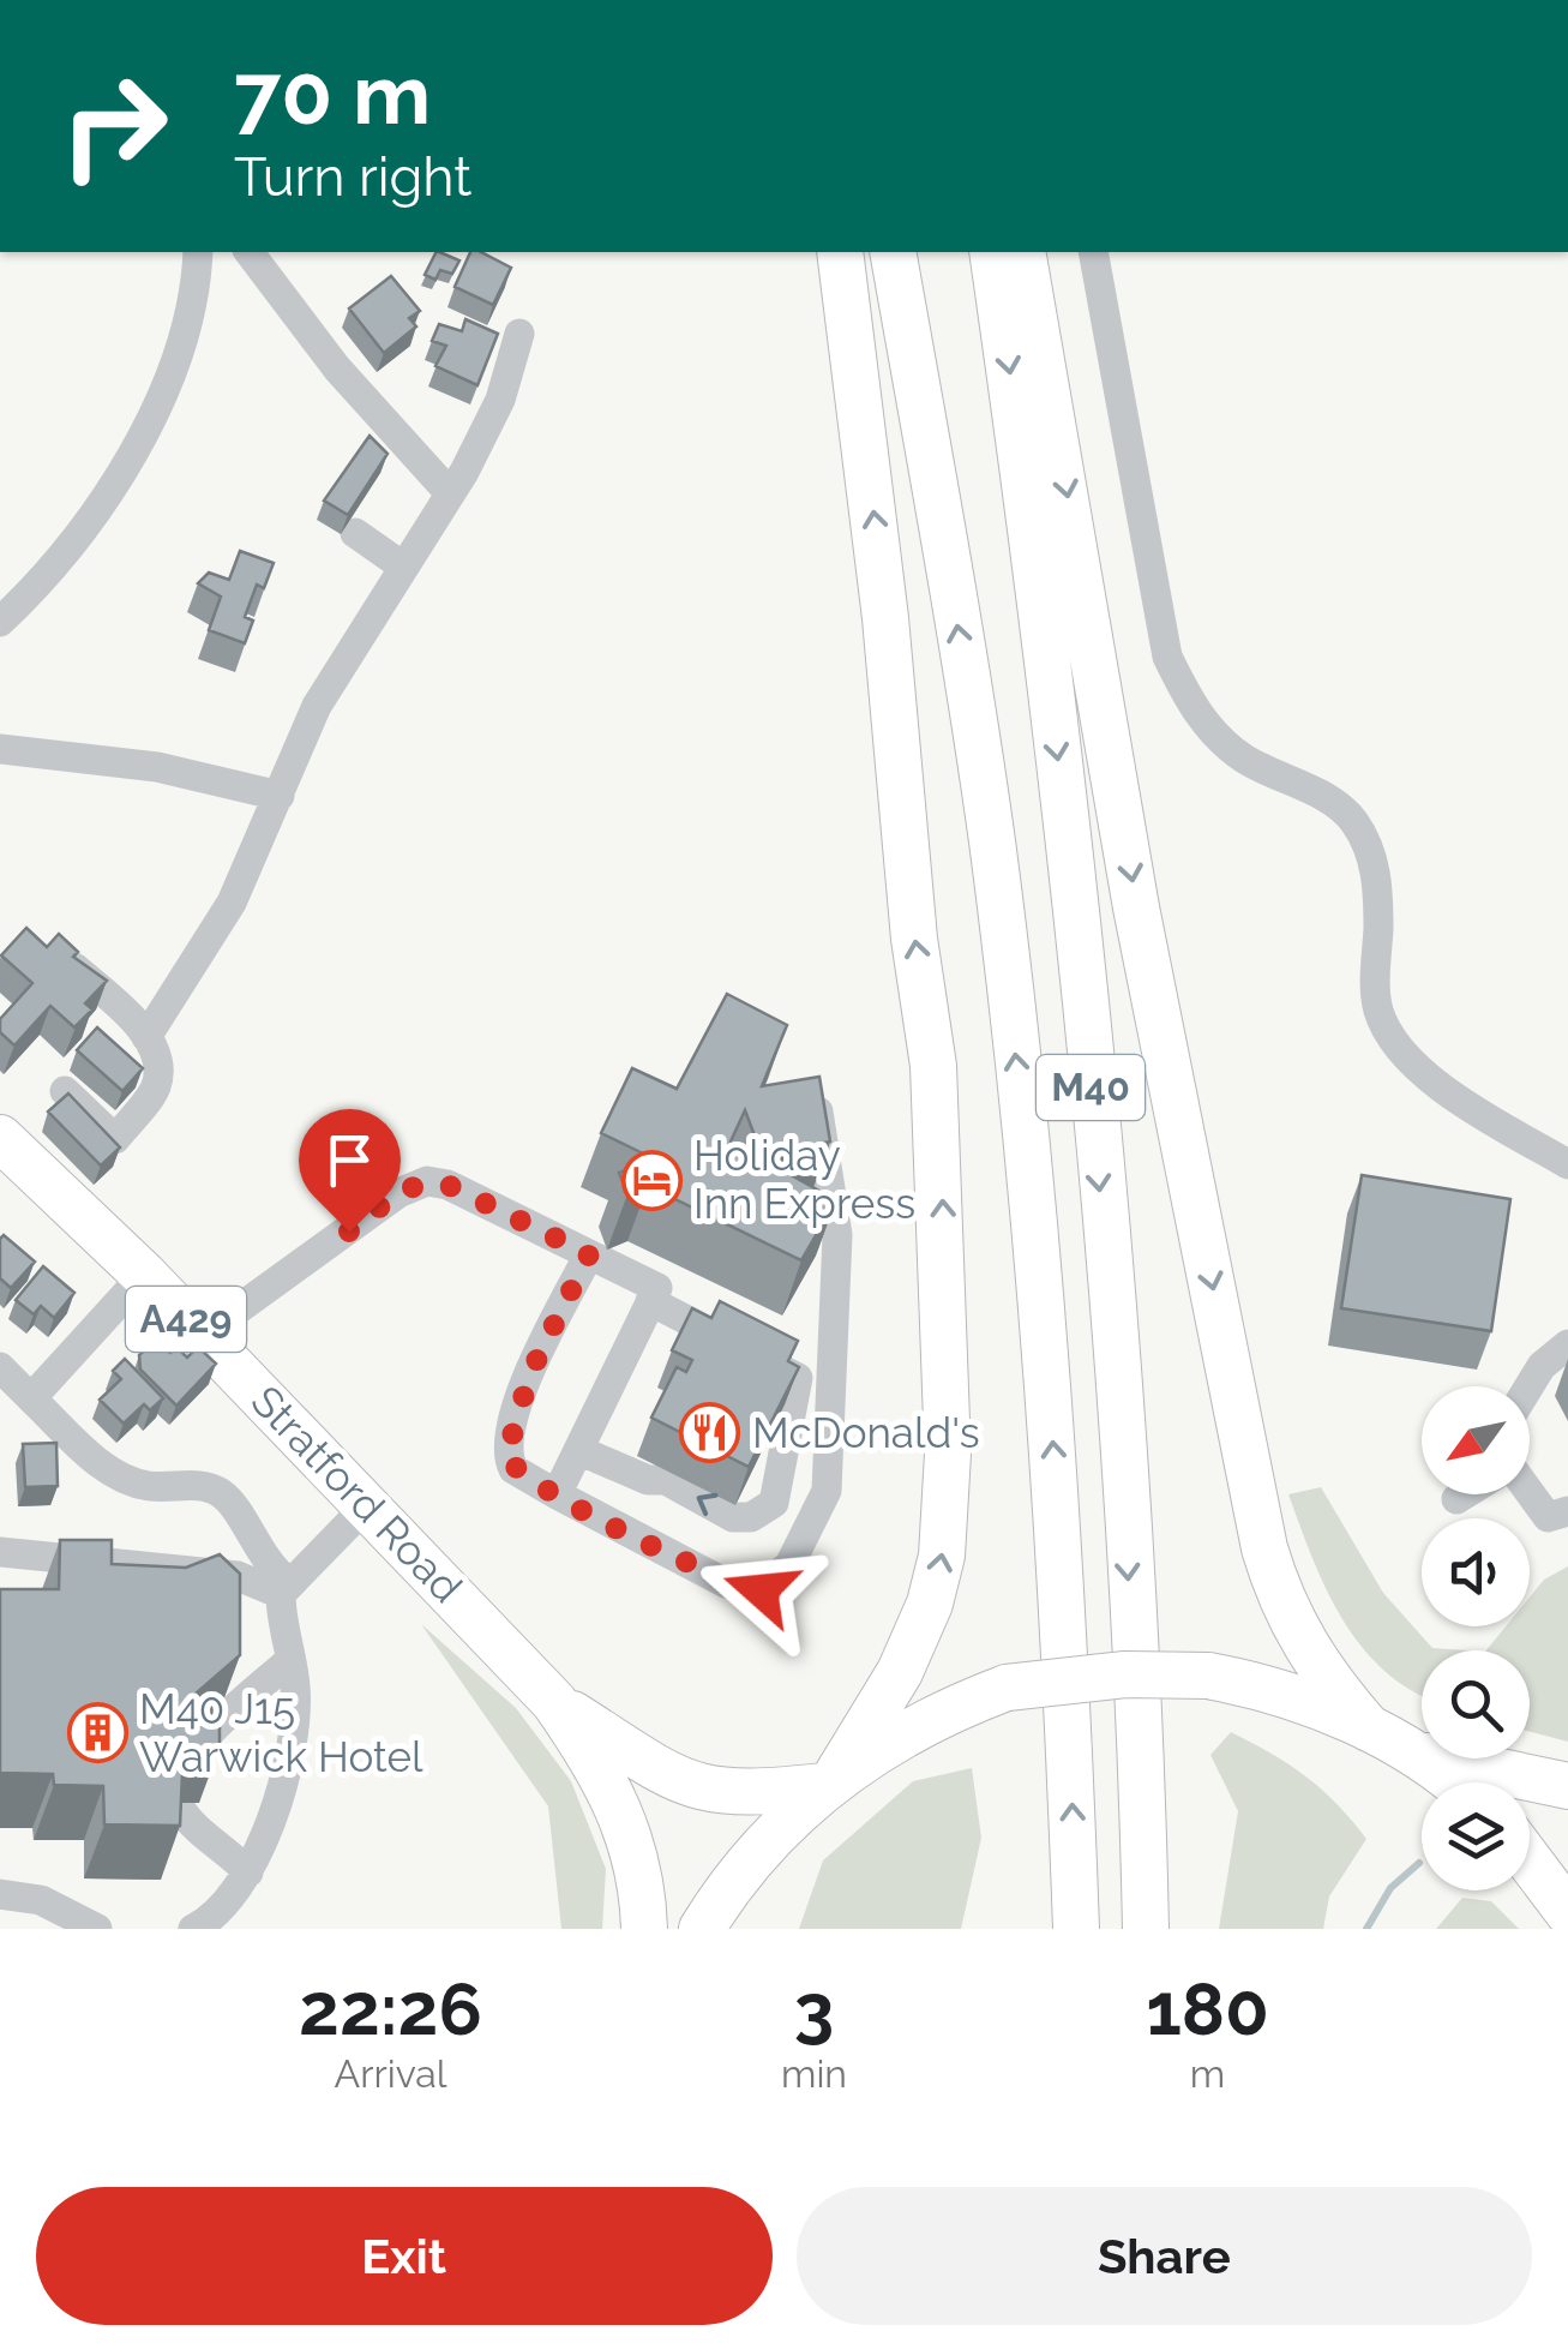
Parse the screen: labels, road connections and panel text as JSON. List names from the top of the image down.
{
  "streets": {
    "highway": ["M40", "A429", "Stratford Road"]
  },
  "places": {
    "hotel": ["Holiday Inn Express"],
    "restaurant": ["McDonald's"],
    "building": ["M40 J15 Warwick Hotel"]
  },
  "north": "bottom left",
  "page": {
    "turn": ["70 m", "Turn right"],
    "eta": [
      "22:26",
      "Arrival",
      "3",
      "min",
      "180",
      "m"
    ],
    "buttons": ["Exit", "Share"]
  }
}
